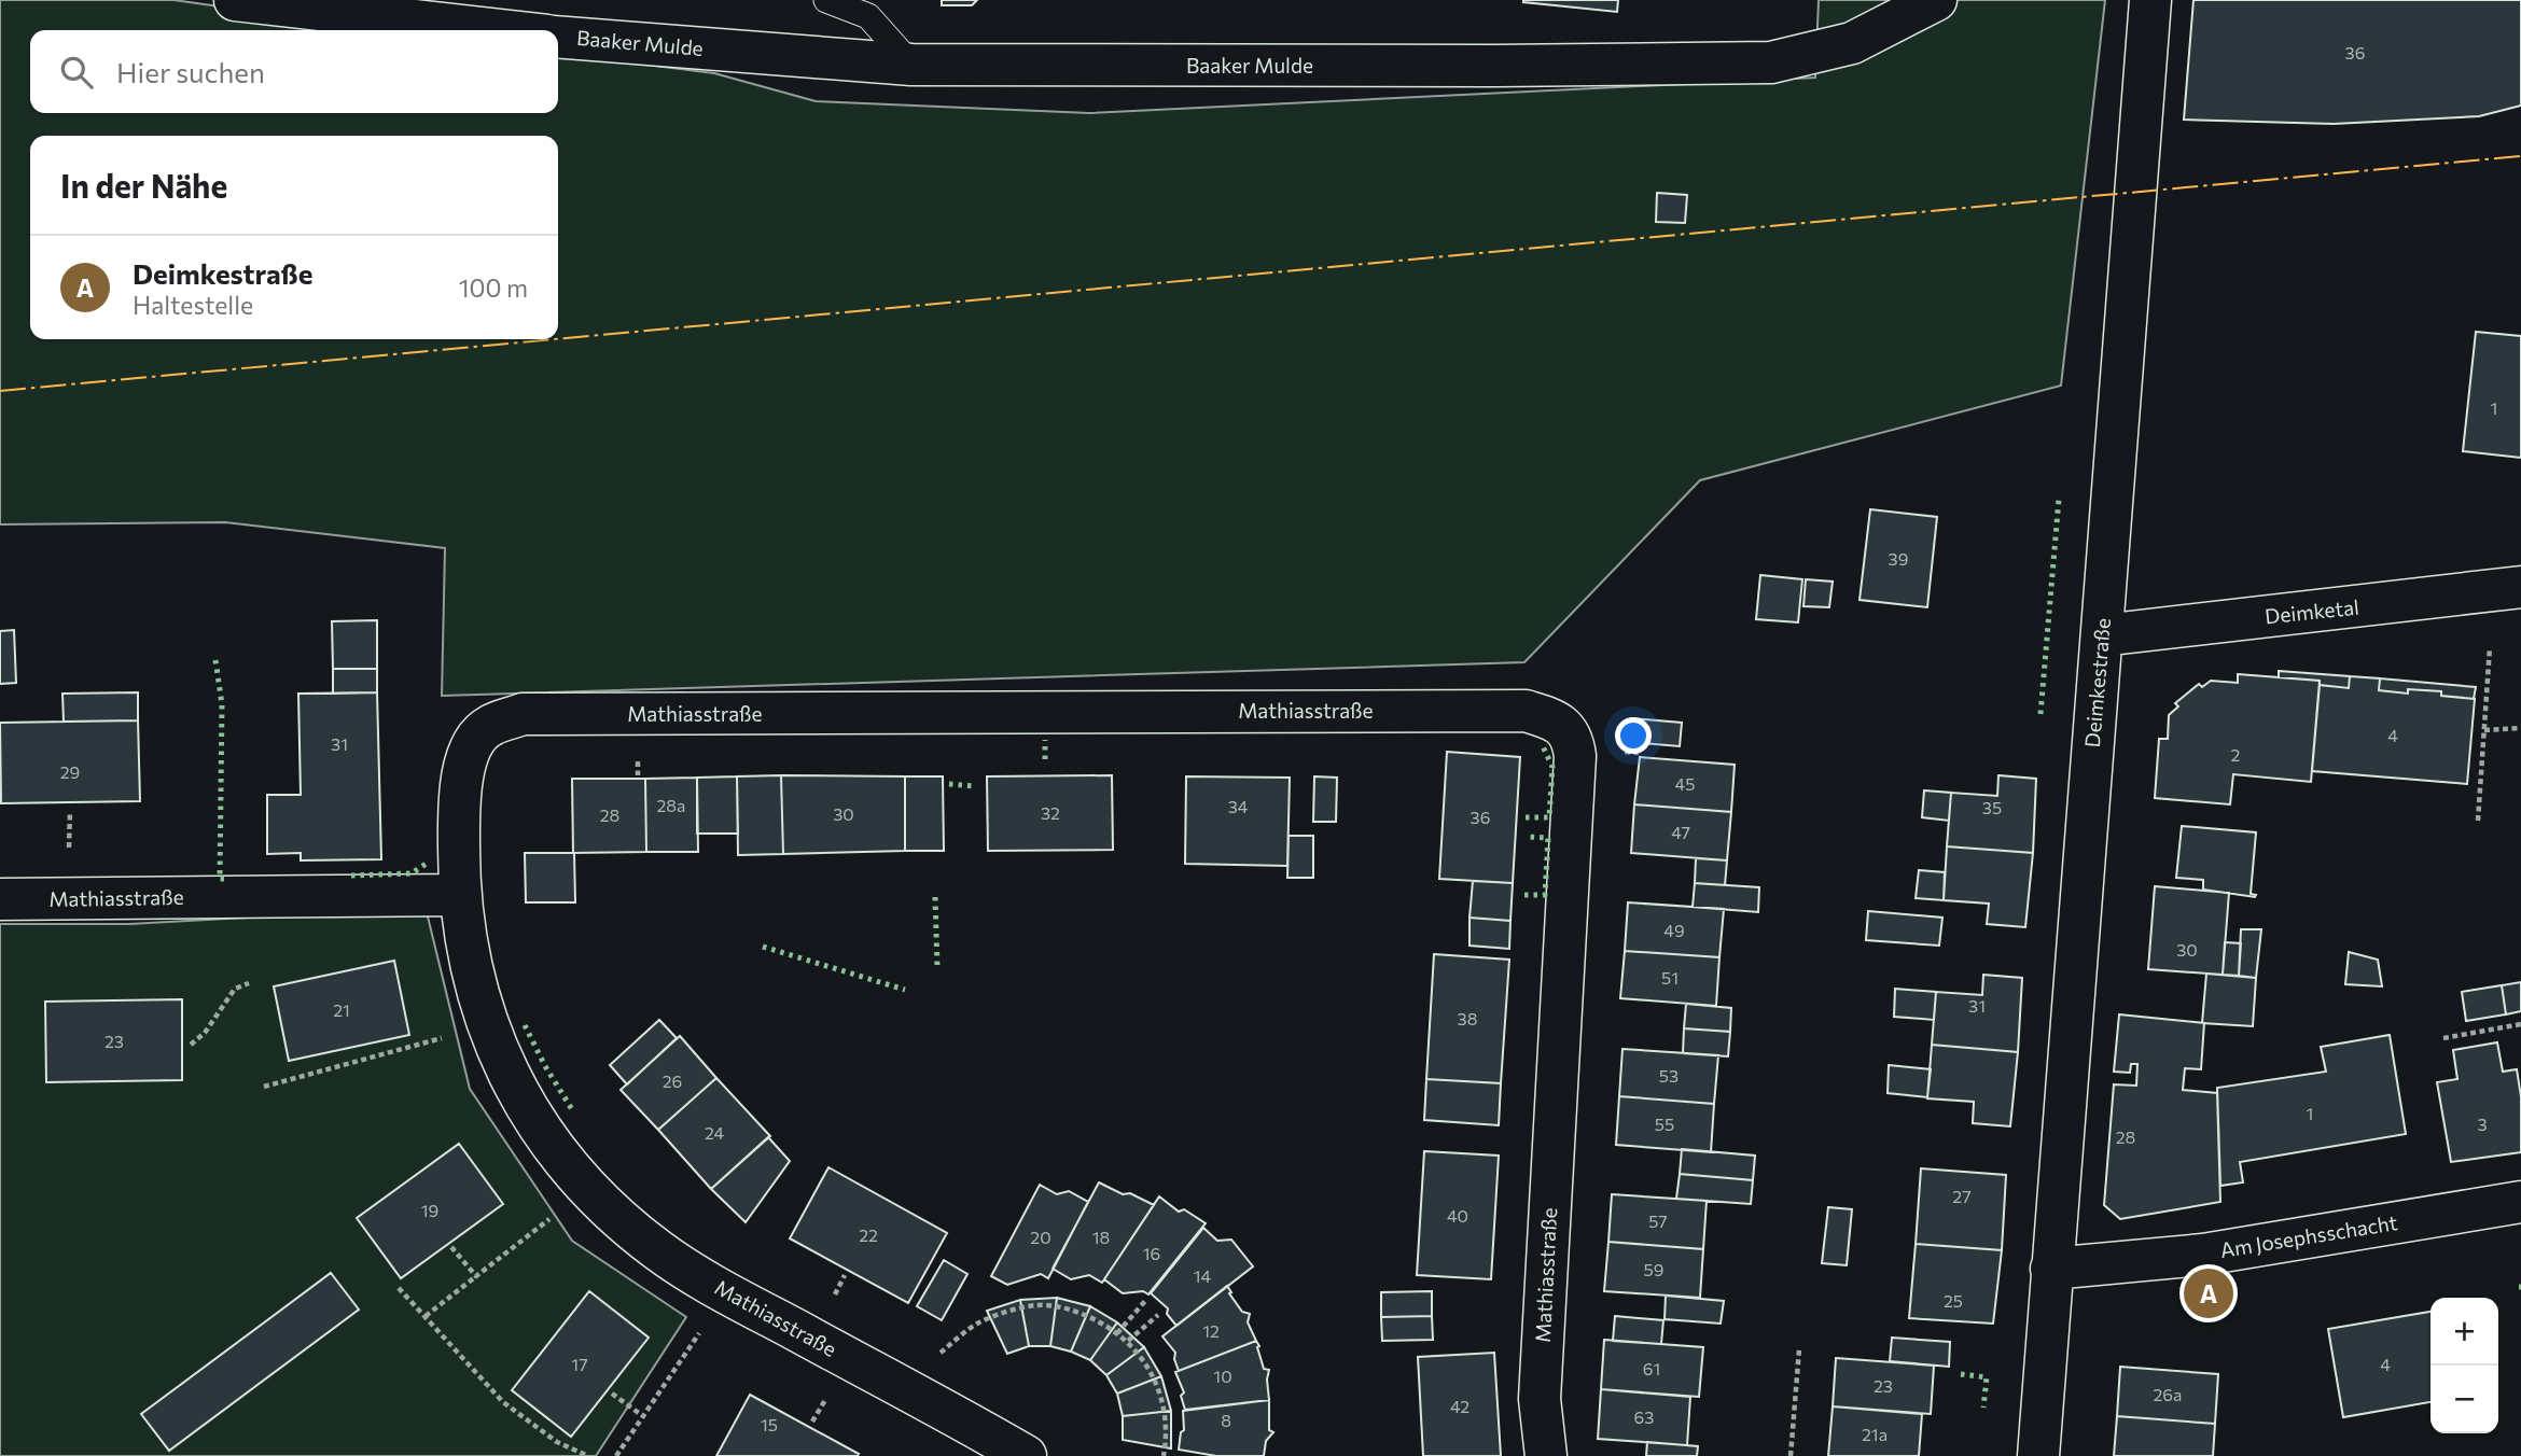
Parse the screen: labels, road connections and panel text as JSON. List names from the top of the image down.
{
  "streets": {
    "street": [
      "Baaker Mulde",
      "Deimketal",
      "Deimkestraße",
      "Mathiasstraße",
      "Am Josephsschacht"
    ]
  },
  "crossings": [
    ["Deimketal", "Deimkestraße"],
    ["Deimkestraße", "Am Josephsschacht"]
  ],
  "house_numbers": [
    "36",
    "1",
    "39",
    "4",
    "31",
    "2",
    "29",
    "45",
    "28a",
    "34",
    "35",
    "32",
    "30",
    "28",
    "36",
    "47",
    "49",
    "30",
    "51",
    "31",
    "21",
    "38",
    "23",
    "53",
    "26",
    "1",
    "55",
    "3",
    "24",
    "28",
    "27",
    "19",
    "40",
    "57",
    "22",
    "20",
    "18",
    "16",
    "59",
    "14",
    "25",
    "12",
    "17",
    "4",
    "61",
    "10",
    "23",
    "26a",
    "42",
    "63",
    "8",
    "15",
    "21a"
  ],
  "page": {
    "search": "Hier suchen",
    "heading": "In der Nähe",
    "list": [
      {
        "mark": "A",
        "name": "Deimkestraße",
        "note": "Haltestelle",
        "value": "100 m"
      }
    ],
    "pins": "A",
    "map_buttons": ["+", "−"]
  }
}
